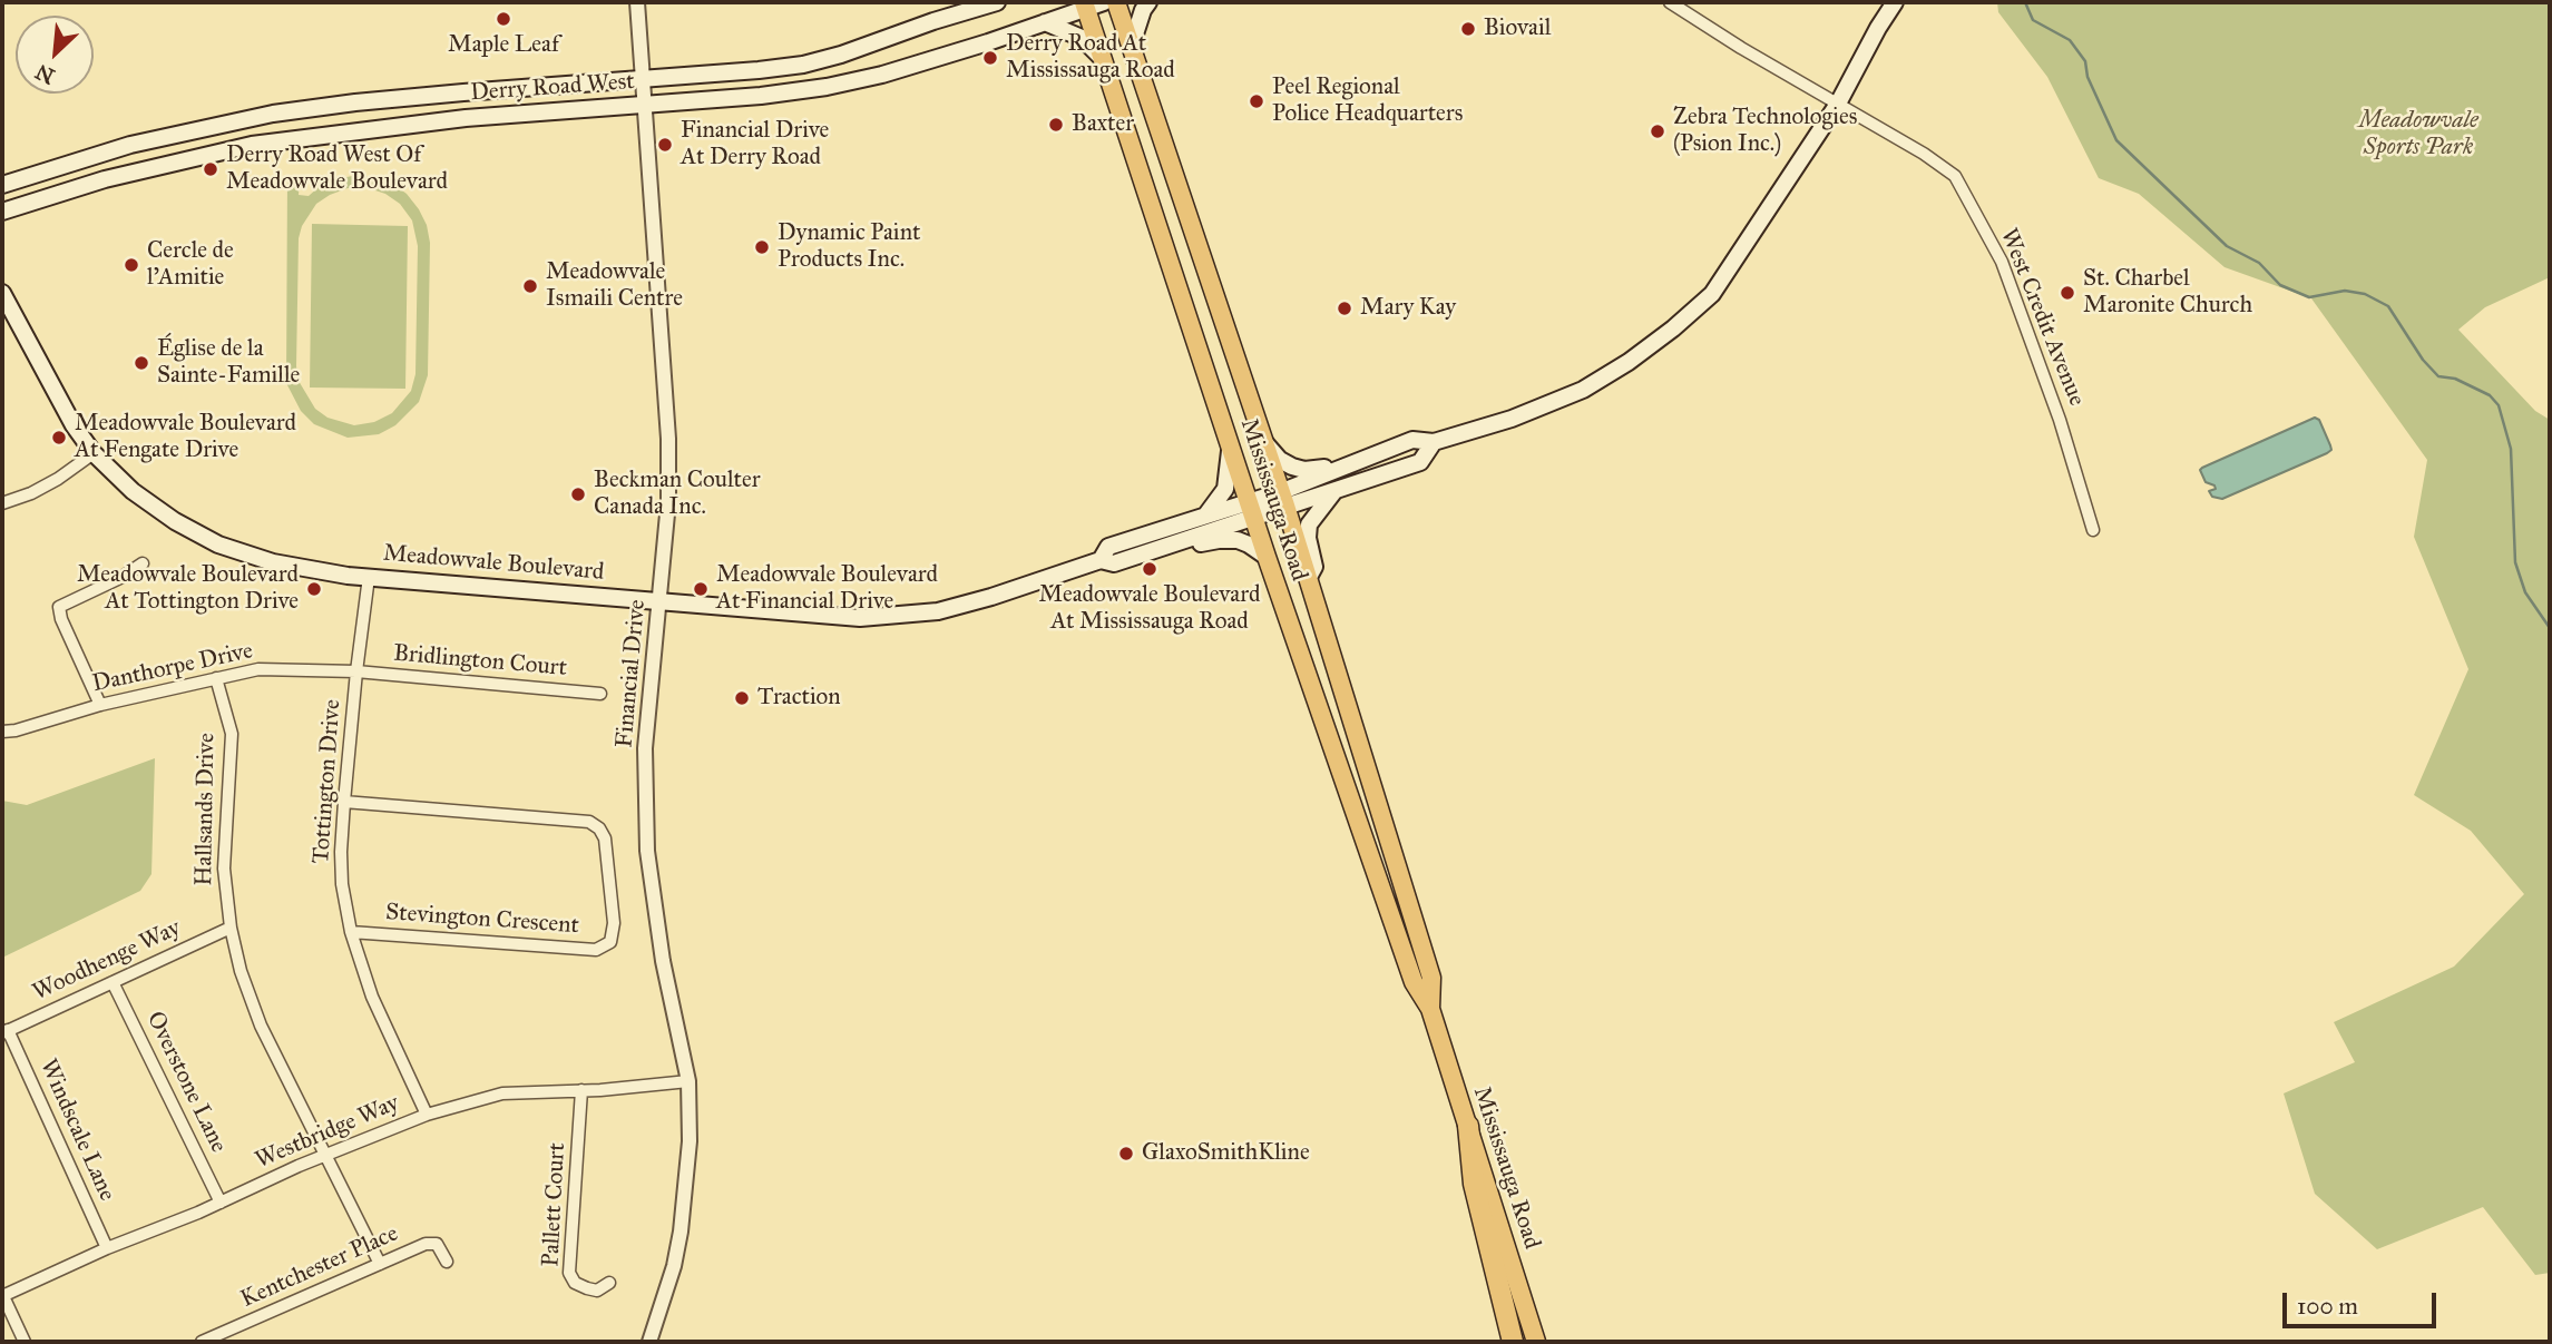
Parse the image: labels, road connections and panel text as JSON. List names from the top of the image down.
{
  "streets": {
    "main road": ["Derry Road West", "Mississauga Road", "Meadowvale Boulevard"],
    "street": [
      "West Credit Avenue",
      "Bridlington Court",
      "Danthorpe Drive",
      "Financial Drive",
      "Tottington Drive",
      "Hallsands Drive",
      "Stevington Crescent",
      "Woodhenge Way",
      "Overstone Lane",
      "Windscale Lane",
      "Westbridge Way",
      "Pallett Court",
      "Kentchester Place"
    ]
  },
  "crossings": [
    ["Derry Road West", "Mississauga Road"],
    ["Derry Road West", "Financial Drive"],
    ["West Credit Avenue", "Meadowvale Boulevard"],
    ["Mississauga Road", "Meadowvale Boulevard"],
    ["Meadowvale Boulevard", "Financial Drive"],
    ["Meadowvale Boulevard", "Tottington Drive"],
    ["Bridlington Court", "Danthorpe Drive"],
    ["Bridlington Court", "Tottington Drive"],
    ["Danthorpe Drive", "Tottington Drive"],
    ["Danthorpe Drive", "Hallsands Drive"],
    ["Financial Drive", "Westbridge Way"],
    ["Tottington Drive", "Stevington Crescent"],
    ["Tottington Drive", "Westbridge Way"],
    ["Hallsands Drive", "Woodhenge Way"],
    ["Hallsands Drive", "Westbridge Way"],
    ["Hallsands Drive", "Kentchester Place"],
    ["Woodhenge Way", "Overstone Lane"],
    ["Woodhenge Way", "Windscale Lane"],
    ["Overstone Lane", "Westbridge Way"],
    ["Windscale Lane", "Westbridge Way"],
    ["Westbridge Way", "Pallett Court"]
  ],
  "parks": ["Meadowvale Sports Park"],
  "places": [
    "Maple Leaf",
    "Biovail",
    "Derry Road At Mississauga Road",
    "Peel Regional Police Headquarters",
    "Baxter",
    "Zebra Technologies (Psion Inc.)",
    "Financial Drive At Derry Road",
    "Derry Road West Of Meadowvale Boulevard",
    "Dynamic Paint Products Inc.",
    "Cercle de l'Amitie",
    "Meadowvale Ismaili Centre",
    "St. Charbel Maronite Church",
    "Mary Kay",
    "Église de la Sainte-Famille",
    "Meadowvale Boulevard At Fengate Drive",
    "Beckman Coulter Canada Inc.",
    "Meadowvale Boulevard At Mississauga Road",
    "Meadowvale Boulevard At Tottington Drive",
    "Meadowvale Boulevard At Financial Drive",
    "Traction",
    "GlaxoSmithKline"
  ],
  "scale_bar": "100 m",
  "north": "bottom left"
}
